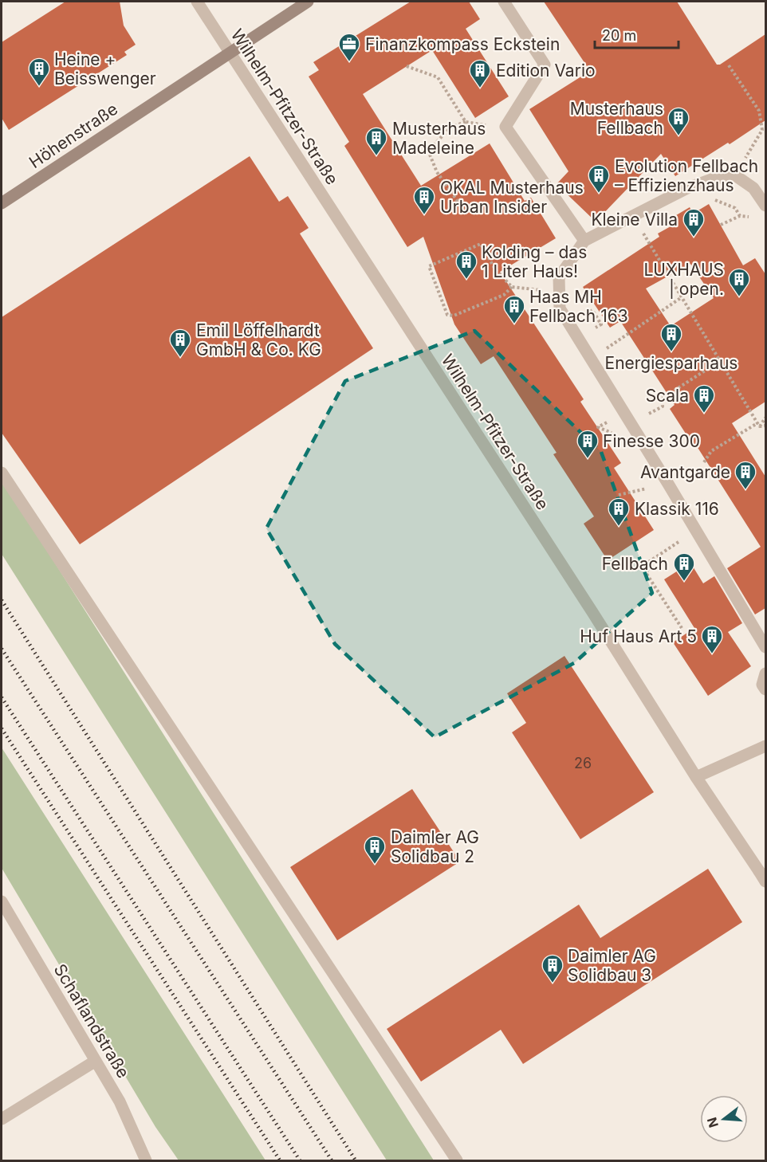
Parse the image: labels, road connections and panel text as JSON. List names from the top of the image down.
{
  "streets": {
    "main road": ["Höhenstraße"],
    "street": ["Wilhelm-Pfitzer-Straße", "Schaflandstraße"]
  },
  "crossings": [
    ["Wilhelm-Pfitzer-Straße", "Höhenstraße"]
  ],
  "places": {
    "office": ["Finanzkompass Eckstein"],
    "building": [
      "Heine + Beisswenger",
      "Edition Vario",
      "Musterhaus Fellbach",
      "Musterhaus Madeleine",
      "Evolution Fellbach – Effizienzhaus",
      "OKAL Musterhaus Urban Insider",
      "Kleine Villa",
      "Kolding – das 1 Liter Haus!",
      "LUXHAUS | open.",
      "Haas MH Fellbach 163",
      "Energiesparhaus",
      "Emil Löffelhardt GmbH & Co. KG",
      "Scala",
      "Finesse 300",
      "Avantgarde",
      "Klassik 116",
      "Fellbach",
      "Huf Haus Art 5",
      "Daimler AG Solidbau 2",
      "Daimler AG Solidbau 3"
    ]
  },
  "house_numbers": ["26"],
  "scale_bar": "20 m",
  "north": "left"
}
